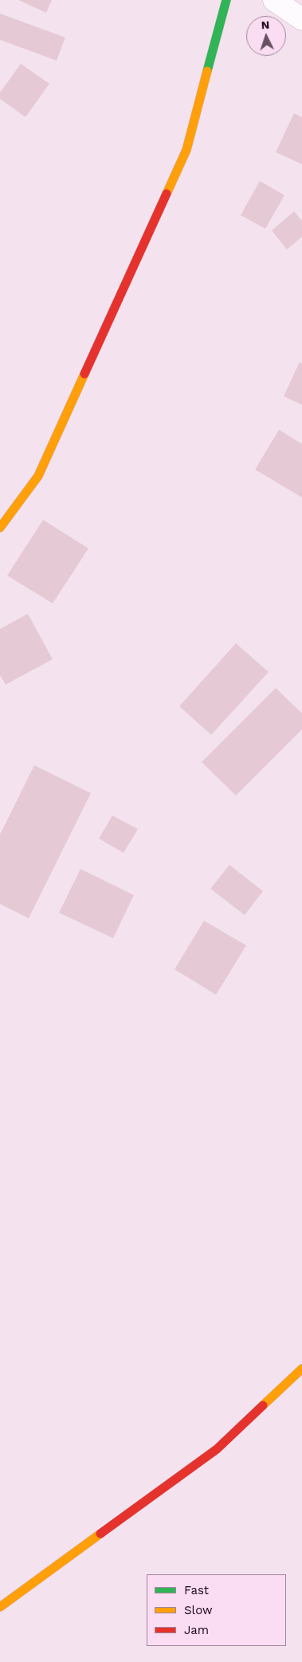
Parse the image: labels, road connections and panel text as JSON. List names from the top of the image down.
{
  "legend": ["Fast", "Slow", "Jam"],
  "north": "top"
}
